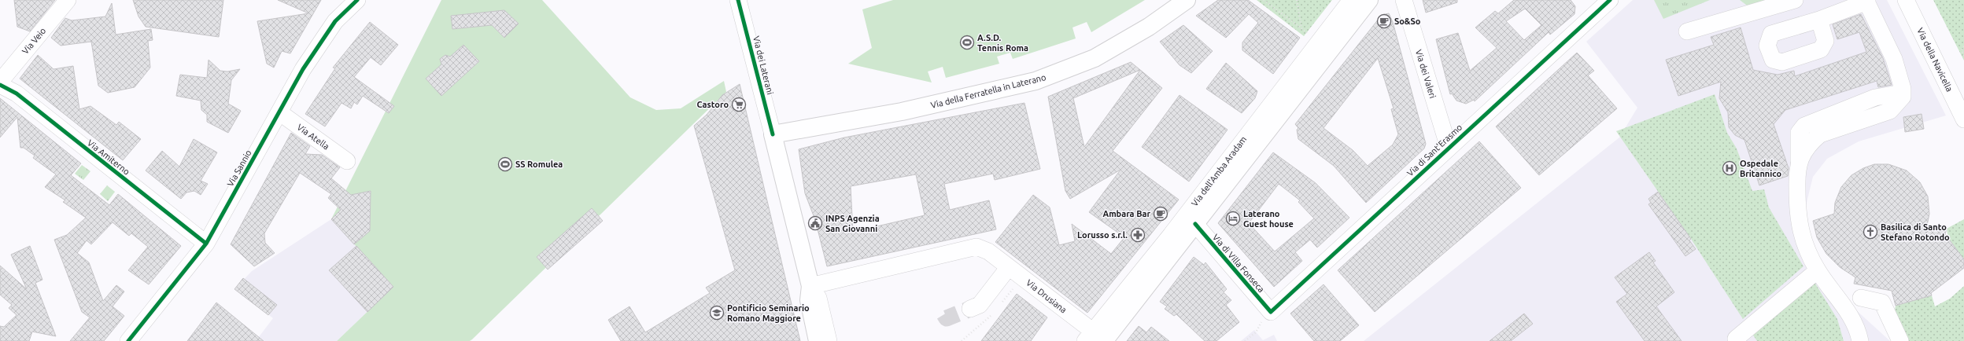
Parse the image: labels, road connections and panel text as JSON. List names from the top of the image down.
{
  "streets": {
    "main road": ["Via dei Laterani", "Via della Ferratella in Laterano", "Via dell'Amba Aradam"],
    "street": [
      "Via Veio",
      "Via della Navicella",
      "Via dei Valeri",
      "Via Atella",
      "Via di Sant'Erasmo",
      "Via Amiterno",
      "Via Sannio",
      "Via di Villa Fonseca",
      "Via Drusiana"
    ]
  },
  "crossings": [
    ["Via dei Laterani", "Via della Ferratella in Laterano"],
    ["Via dei Laterani", "Via Drusiana"],
    ["Via dei Valeri", "Via di Sant'Erasmo"],
    ["Via Atella", "Via Sannio"],
    ["Via di Sant'Erasmo", "Via di Villa Fonseca"],
    ["Via Amiterno", "Via Sannio"],
    ["Via dell'Amba Aradam", "Via di Villa Fonseca"],
    ["Via dell'Amba Aradam", "Via Drusiana"]
  ],
  "places": {
    "cafe": ["So&So", "Ambara Bar"],
    "sports": ["A.S.D. Tennis Roma", "SS Romulea"],
    "supermarket": ["Castoro"],
    "hospital": ["Ospedale Britannico"],
    "hotel": ["Laterano Guest house"],
    "public building": ["INPS Agenzia San Giovanni"],
    "church": ["Basilica di Santo Stefano Rotondo"],
    "pharmacy": ["Lorusso s.r.l."],
    "school or university": ["Pontificio Seminario Romano Maggiore"]
  }
}
